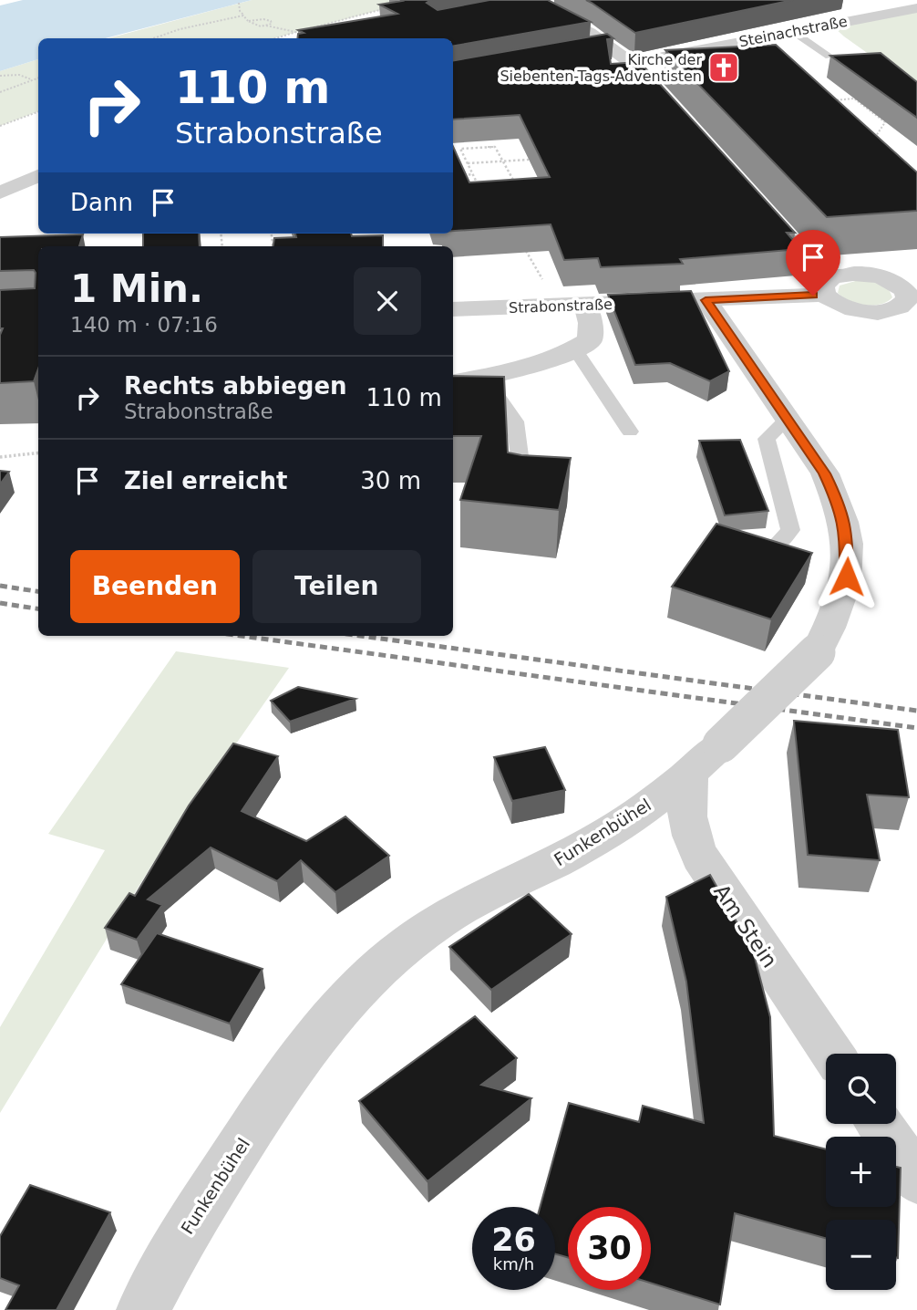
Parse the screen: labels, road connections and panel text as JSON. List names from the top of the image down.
{
  "streets": {
    "street": [
      "Steinachstraße",
      "Strabonstraße",
      "Funkenbühel",
      "Am Stein"
    ]
  },
  "crossings": [
    ["Strabonstraße", "Funkenbühel"],
    ["Funkenbühel", "Am Stein"]
  ],
  "places": {
    "church": ["Kirche der Siebenten-Tags-Adventisten"]
  },
  "page": {
    "turn": ["110 m", "Strabonstraße"],
    "then": "Dann",
    "heading": ["1 Min.", "140 m · 07:16"],
    "list": [
      {
        "name": "Rechts abbiegen",
        "note": "Strabonstraße",
        "value": "110 m"
      },
      {
        "name": "Ziel erreicht",
        "value": "30 m"
      }
    ],
    "buttons": ["Beenden", "Teilen"],
    "map_buttons": ["+", "−"],
    "speed": "26 km/h",
    "limit": "30"
  }
}
